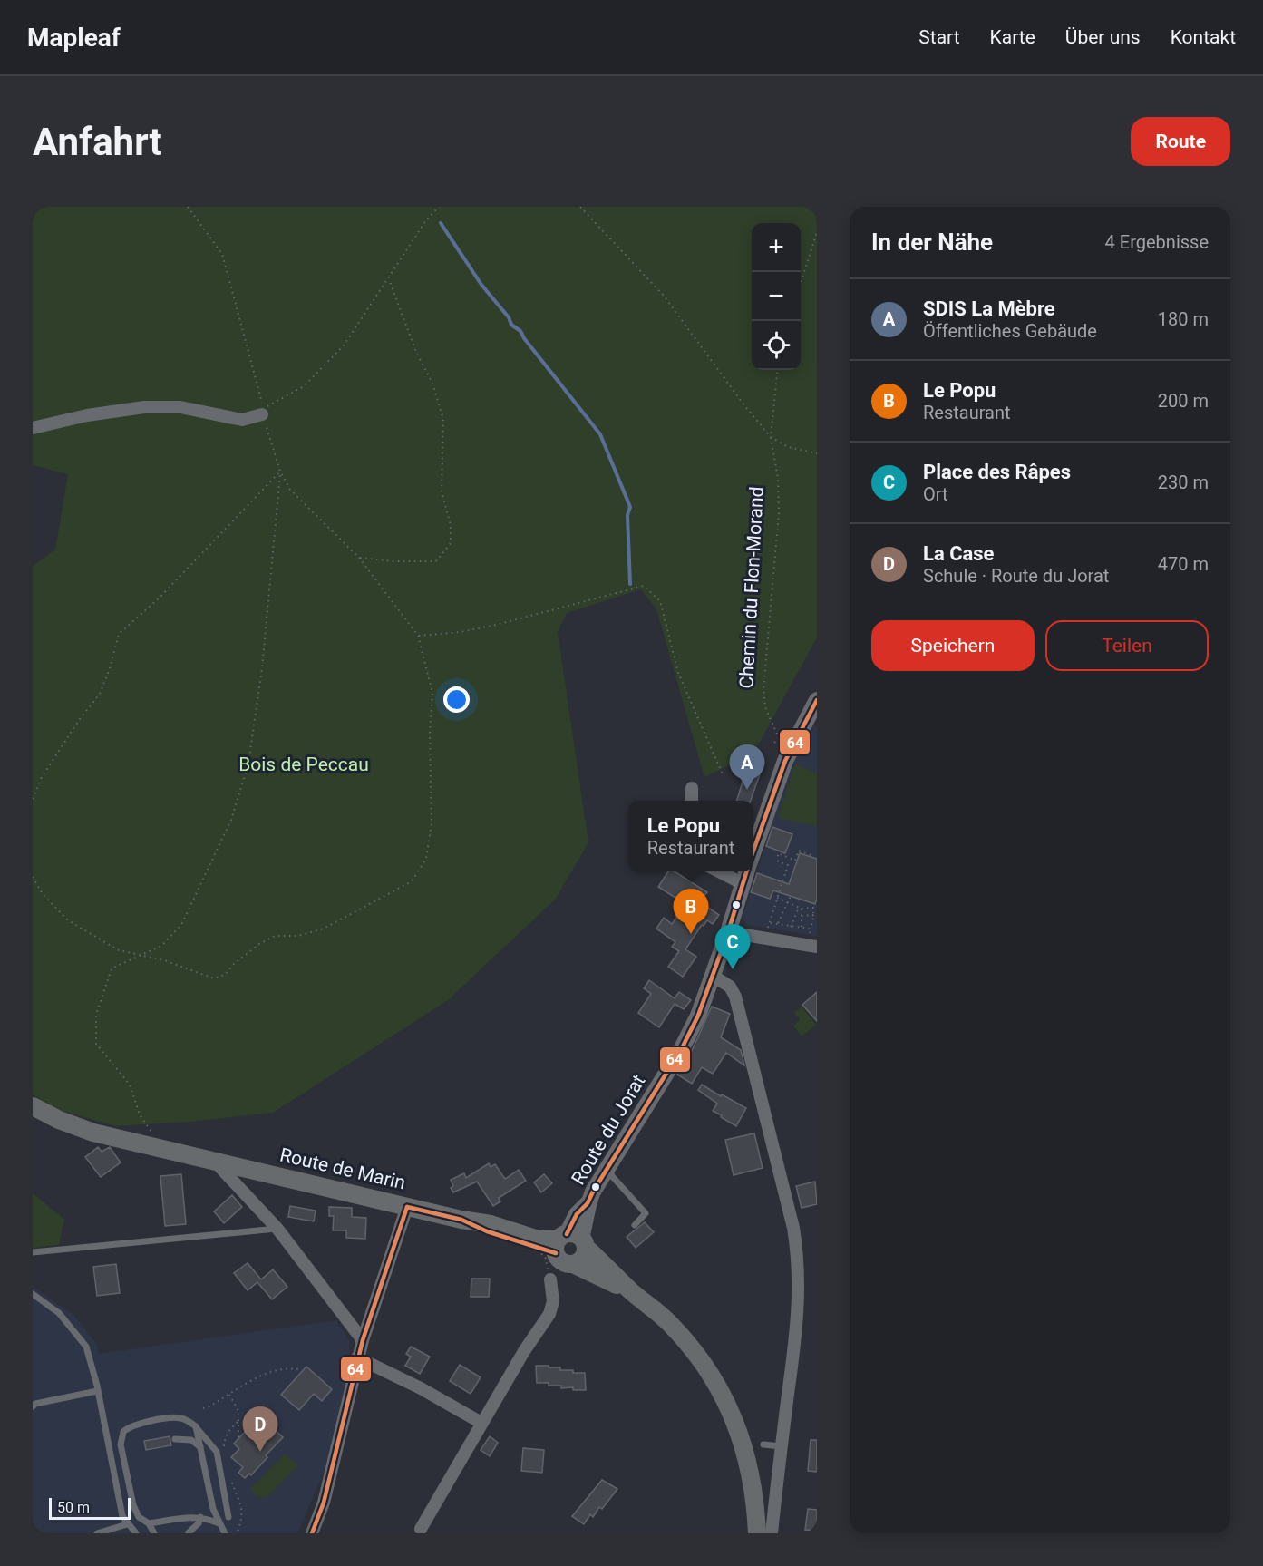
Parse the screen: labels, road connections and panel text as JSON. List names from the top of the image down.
{
  "streets": {
    "main road": ["Route de Marin"],
    "street": ["Route du Jorat"],
    "path": ["Chemin du Flon-Morand"]
  },
  "crossings": [
    ["Route du Jorat", "Route de Marin"]
  ],
  "parks": ["Bois de Peccau"],
  "lines": ["transit line 64"],
  "scale_bar": "50 m",
  "page": {
    "header": "Mapleaf",
    "nav": [
      "Start",
      "Karte",
      "Über uns",
      "Kontakt"
    ],
    "buttons": [
      "Route",
      ["Speichern", "Teilen"]
    ],
    "title": "Anfahrt",
    "heading": ["In der Nähe", "4 Ergebnisse"],
    "map_buttons": ["+", "−"],
    "list": [
      {
        "mark": "A",
        "name": "SDIS La Mèbre",
        "note": "Öffentliches Gebäude",
        "value": "180 m"
      },
      {
        "mark": "B",
        "name": "Le Popu",
        "note": "Restaurant",
        "value": "200 m"
      },
      {
        "mark": "C",
        "name": "Place des Râpes",
        "note": "Ort",
        "value": "230 m"
      },
      {
        "mark": "D",
        "name": "La Case",
        "note": "Schule · Route du Jorat",
        "value": "470 m"
      }
    ],
    "pins": [
      "A",
      "B",
      "C",
      "D"
    ],
    "popup": ["Le Popu", "Restaurant"],
    "scale": "50 m"
  }
}
